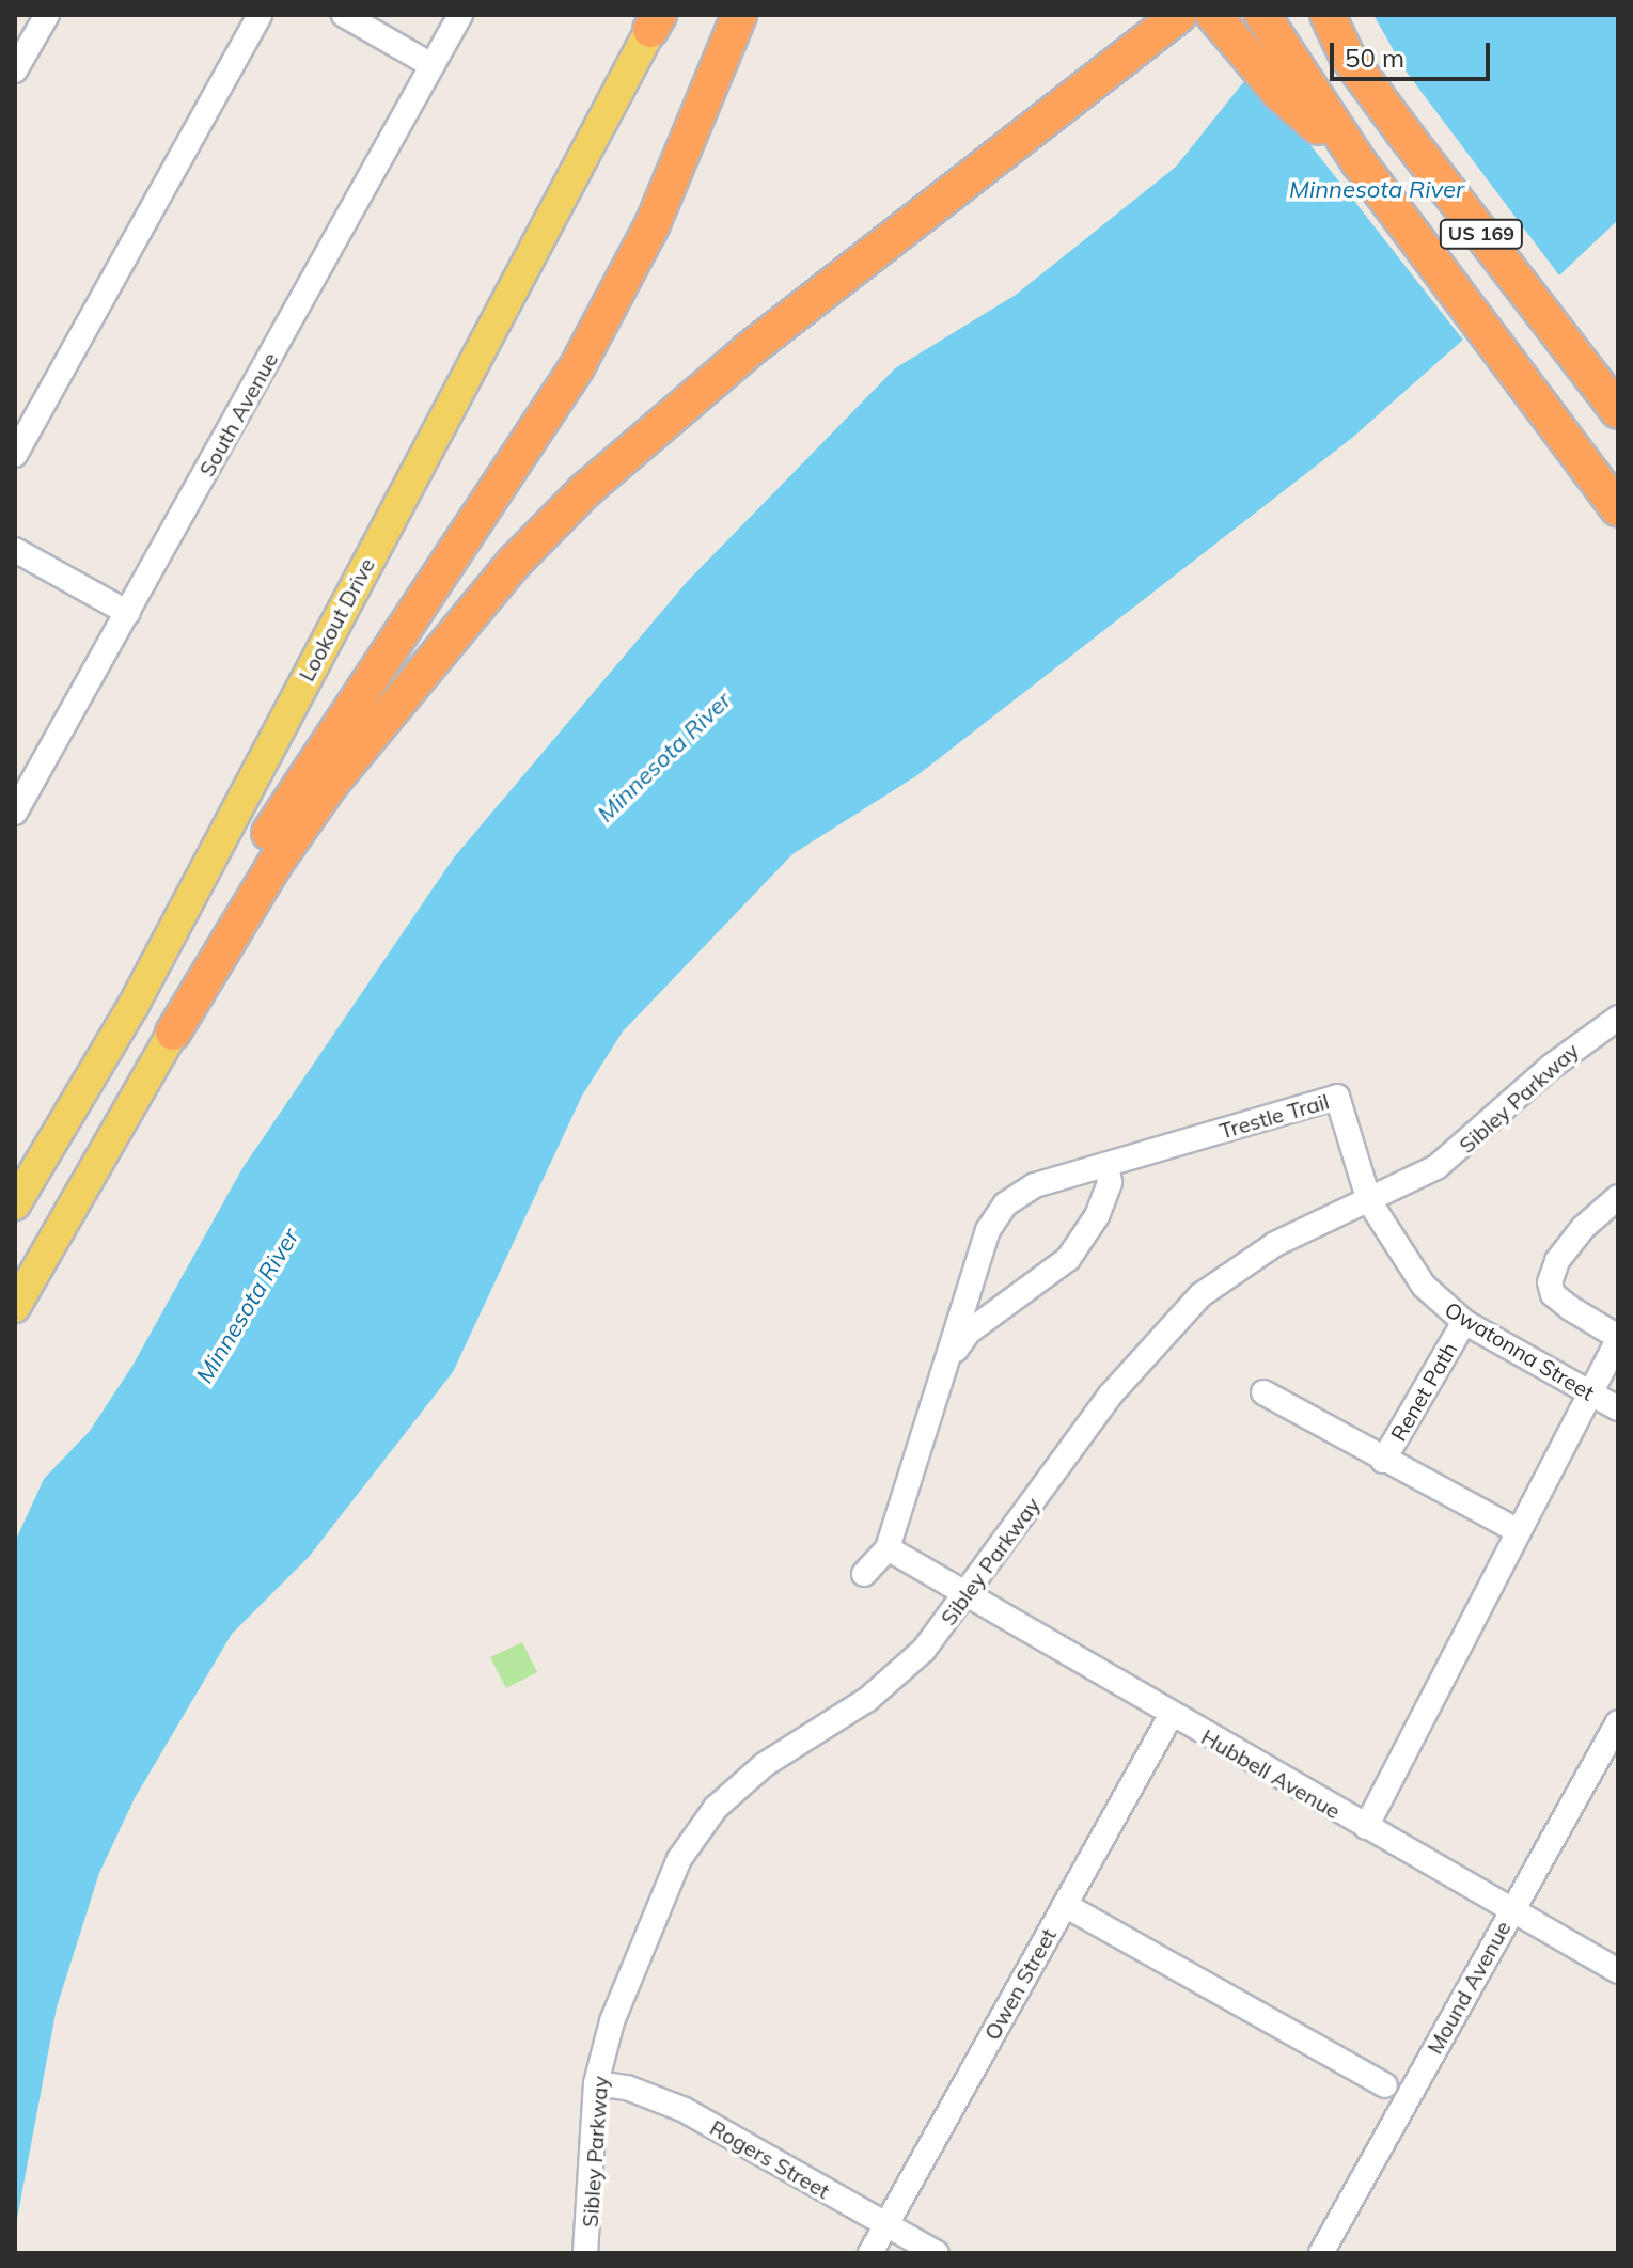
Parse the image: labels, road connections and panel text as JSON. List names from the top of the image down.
{
  "streets": {
    "highway": ["US 169"],
    "main road": ["Lookout Drive"],
    "street": [
      "South Avenue",
      "Sibley Parkway",
      "Trestle Trail",
      "Owatonna Street",
      "Renet Path",
      "Hubbell Avenue",
      "Owen Street",
      "Mound Avenue",
      "Rogers Street"
    ]
  },
  "crossings": [
    ["Sibley Parkway", "Trestle Trail"],
    ["Sibley Parkway", "Owatonna Street"],
    ["Sibley Parkway", "Hubbell Avenue"],
    ["Sibley Parkway", "Rogers Street"],
    ["Trestle Trail", "Owatonna Street"],
    ["Trestle Trail", "Hubbell Avenue"],
    ["Owatonna Street", "Renet Path"],
    ["Hubbell Avenue", "Owen Street"],
    ["Hubbell Avenue", "Mound Avenue"],
    ["Owen Street", "Rogers Street"]
  ],
  "water": ["Minnesota River"],
  "scale_bar": "50 m"
}
